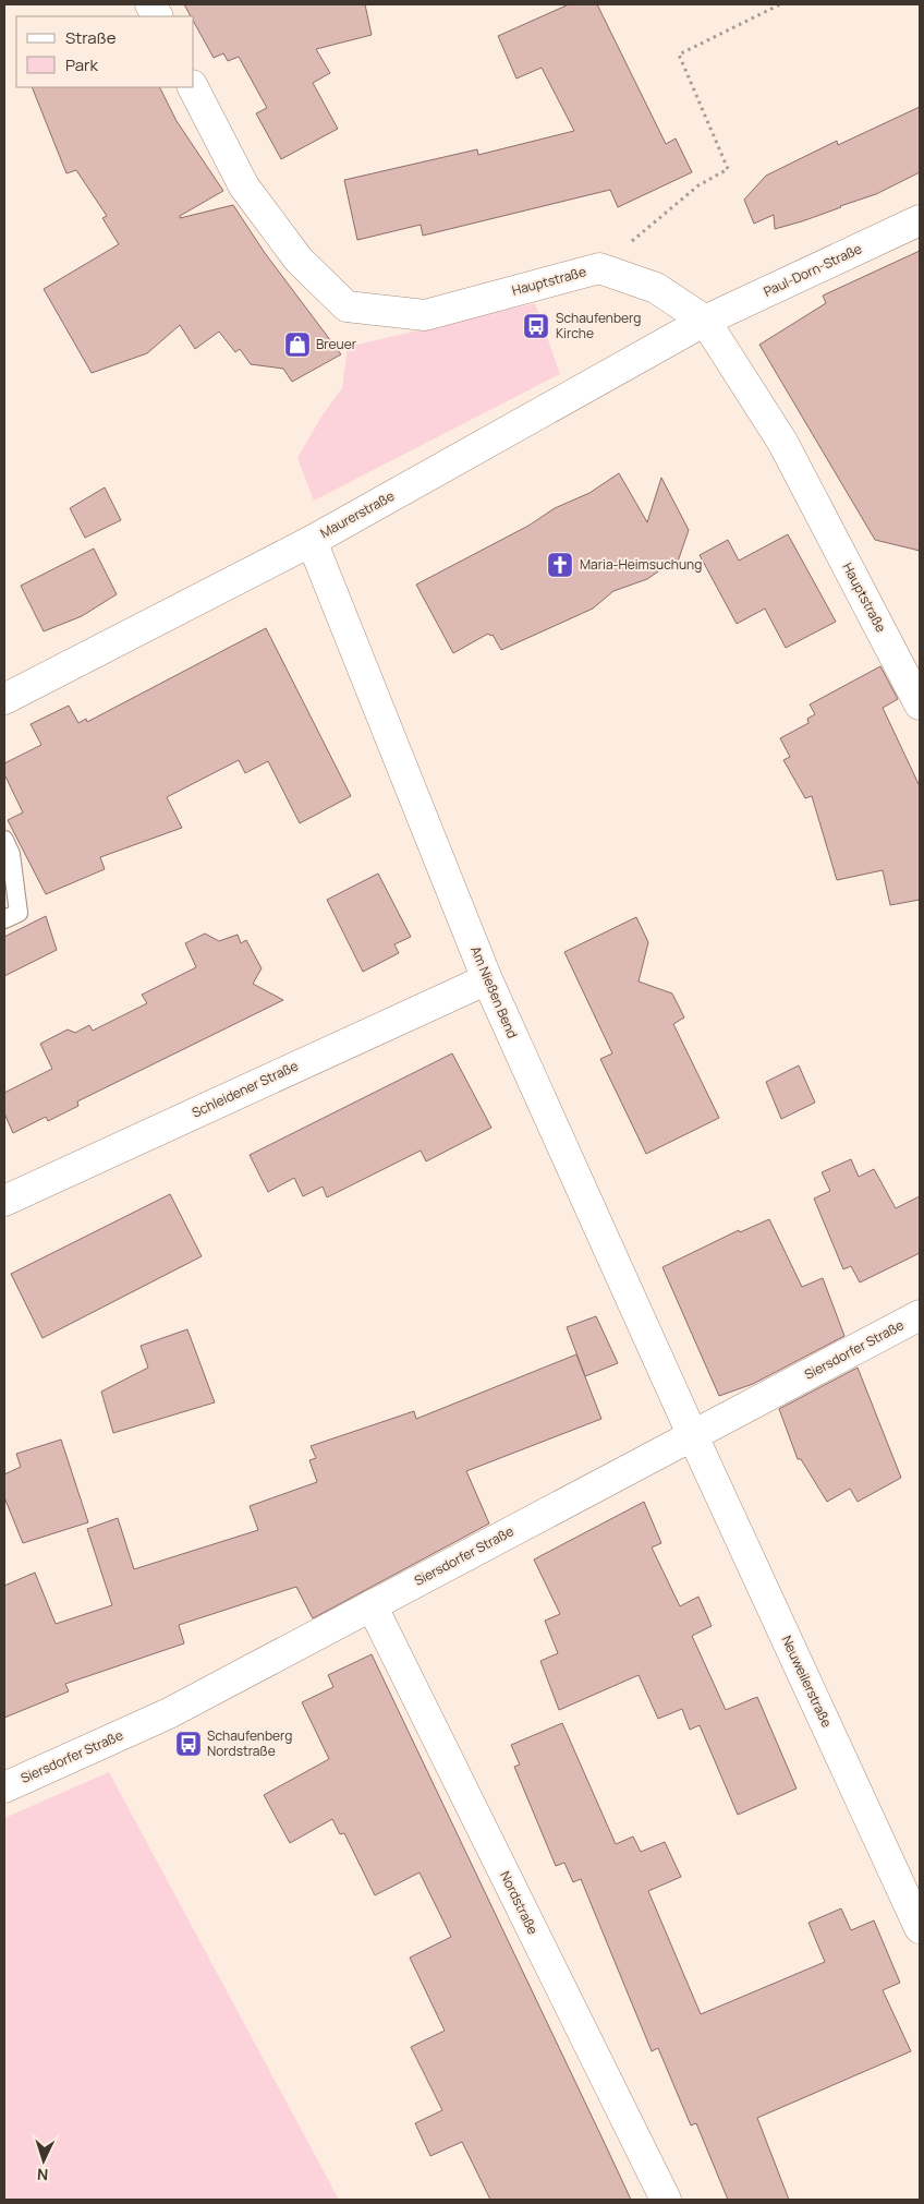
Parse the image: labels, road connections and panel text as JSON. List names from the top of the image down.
{
  "streets": {
    "street": [
      "Paul-Dorn-Straße",
      "Hauptstraße",
      "Maurerstraße",
      "Am Nießen Bend",
      "Schleidener Straße",
      "Siersdorfer Straße",
      "Neuweilerstraße",
      "Nordstraße"
    ]
  },
  "crossings": [
    ["Paul-Dorn-Straße", "Hauptstraße"],
    ["Paul-Dorn-Straße", "Maurerstraße"],
    ["Hauptstraße", "Maurerstraße"],
    ["Maurerstraße", "Am Nießen Bend"],
    ["Am Nießen Bend", "Schleidener Straße"],
    ["Am Nießen Bend", "Siersdorfer Straße"],
    ["Am Nießen Bend", "Neuweilerstraße"],
    ["Siersdorfer Straße", "Neuweilerstraße"],
    ["Siersdorfer Straße", "Nordstraße"]
  ],
  "places": {
    "bus stop": ["Schaufenberg Kirche", "Schaufenberg Nordstraße"],
    "shop": ["Breuer"],
    "church": ["Maria-Heimsuchung"]
  },
  "legend": ["Straße", "Park"],
  "north": "bottom"
}
